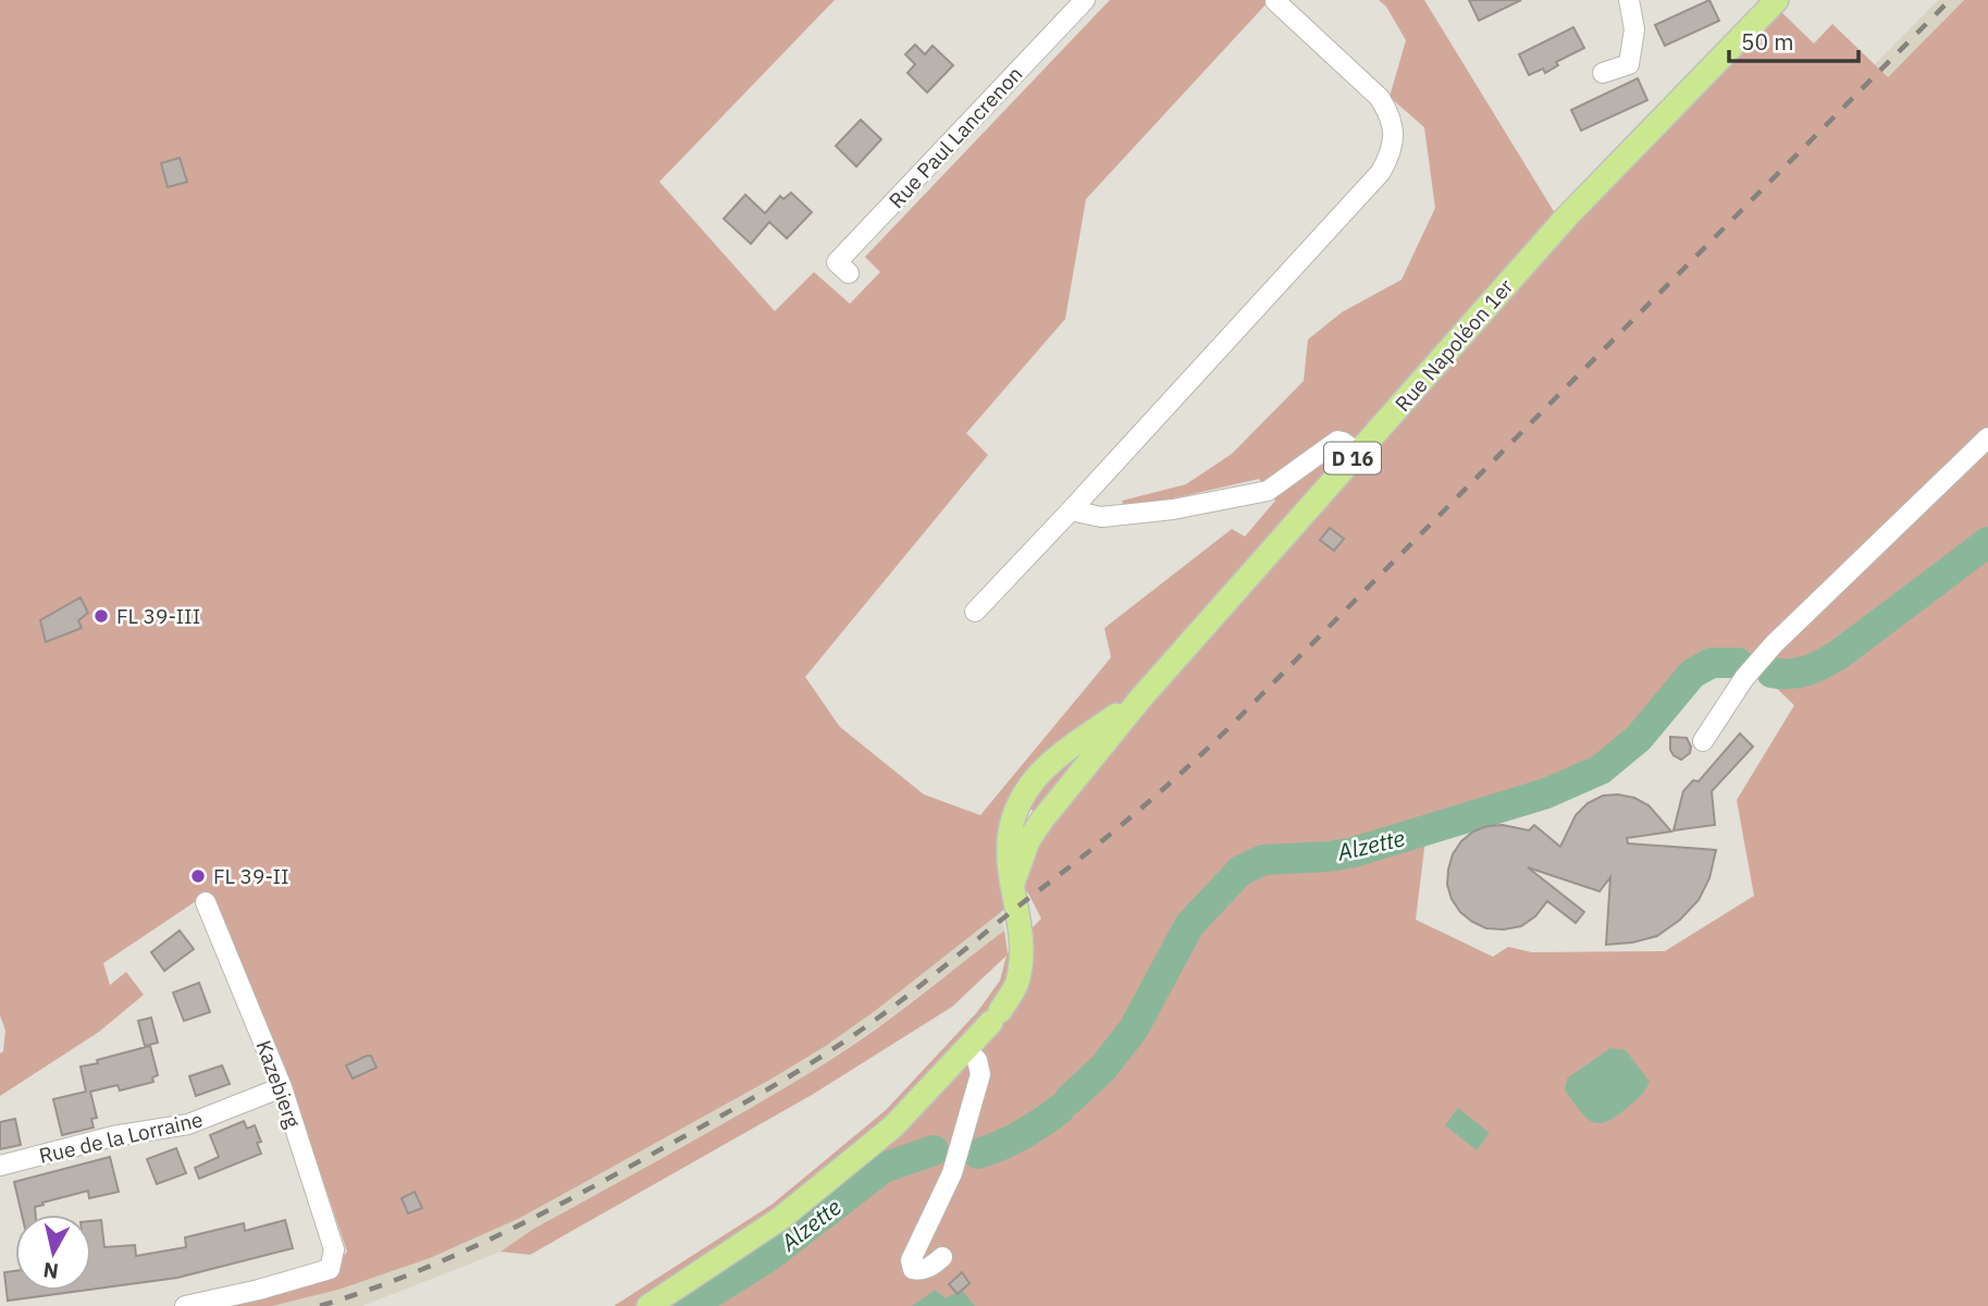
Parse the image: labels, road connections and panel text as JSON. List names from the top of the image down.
{
  "streets": {
    "main road": ["Rue Napoléon 1er", "D 16"],
    "street": ["Rue Paul Lancrenon", "Kazebierg", "Rue de la Lorraine"]
  },
  "crossings": [
    ["Rue Napoléon 1er", "D 16"],
    ["Kazebierg", "Rue de la Lorraine"]
  ],
  "water": ["Alzette"],
  "places": ["FL 39-III", "FL 39-II"],
  "scale_bar": "50 m",
  "north": "bottom"
}
